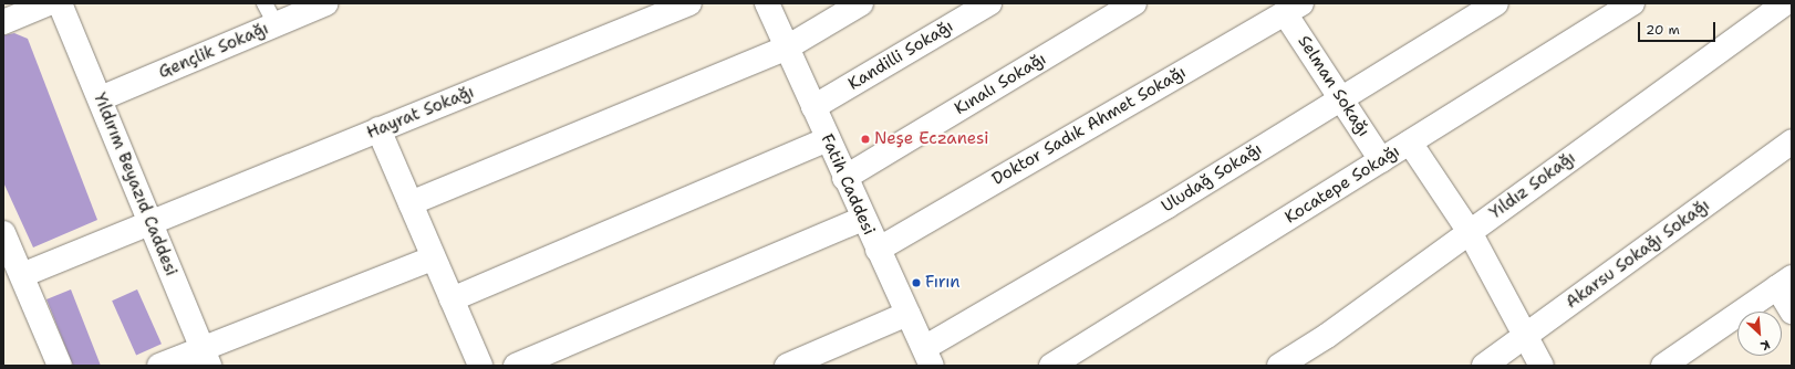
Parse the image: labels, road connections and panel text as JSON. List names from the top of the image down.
{
  "streets": {
    "street": [
      "Gençlik Sokağı",
      "Kandilli Sokağı",
      "Kınalı Sokağı",
      "Selman Sokağı",
      "Hayrat Sokağı",
      "Doktor Sadık Ahmet Sokağı",
      "Uludağ Sokağı",
      "Yıldırım Beyazıd Caddesi",
      "Fatih Caddesi",
      "Kocatepe Sokağı",
      "Yıldız Sokağı",
      "Akarsu Sokağı Sokağı"
    ]
  },
  "crossings": [
    ["Gençlik Sokağı", "Yıldırım Beyazıd Caddesi"],
    ["Kandilli Sokağı", "Fatih Caddesi"],
    ["Kınalı Sokağı", "Fatih Caddesi"],
    ["Selman Sokağı", "Doktor Sadık Ahmet Sokağı"],
    ["Selman Sokağı", "Uludağ Sokağı"],
    ["Selman Sokağı", "Kocatepe Sokağı"],
    ["Hayrat Sokağı", "Yıldırım Beyazıd Caddesi"],
    ["Doktor Sadık Ahmet Sokağı", "Fatih Caddesi"],
    ["Uludağ Sokağı", "Fatih Caddesi"]
  ],
  "places": ["Neşe Eczanesi", "Fırın"],
  "scale_bar": "20 m",
  "north": "bottom right"
}
